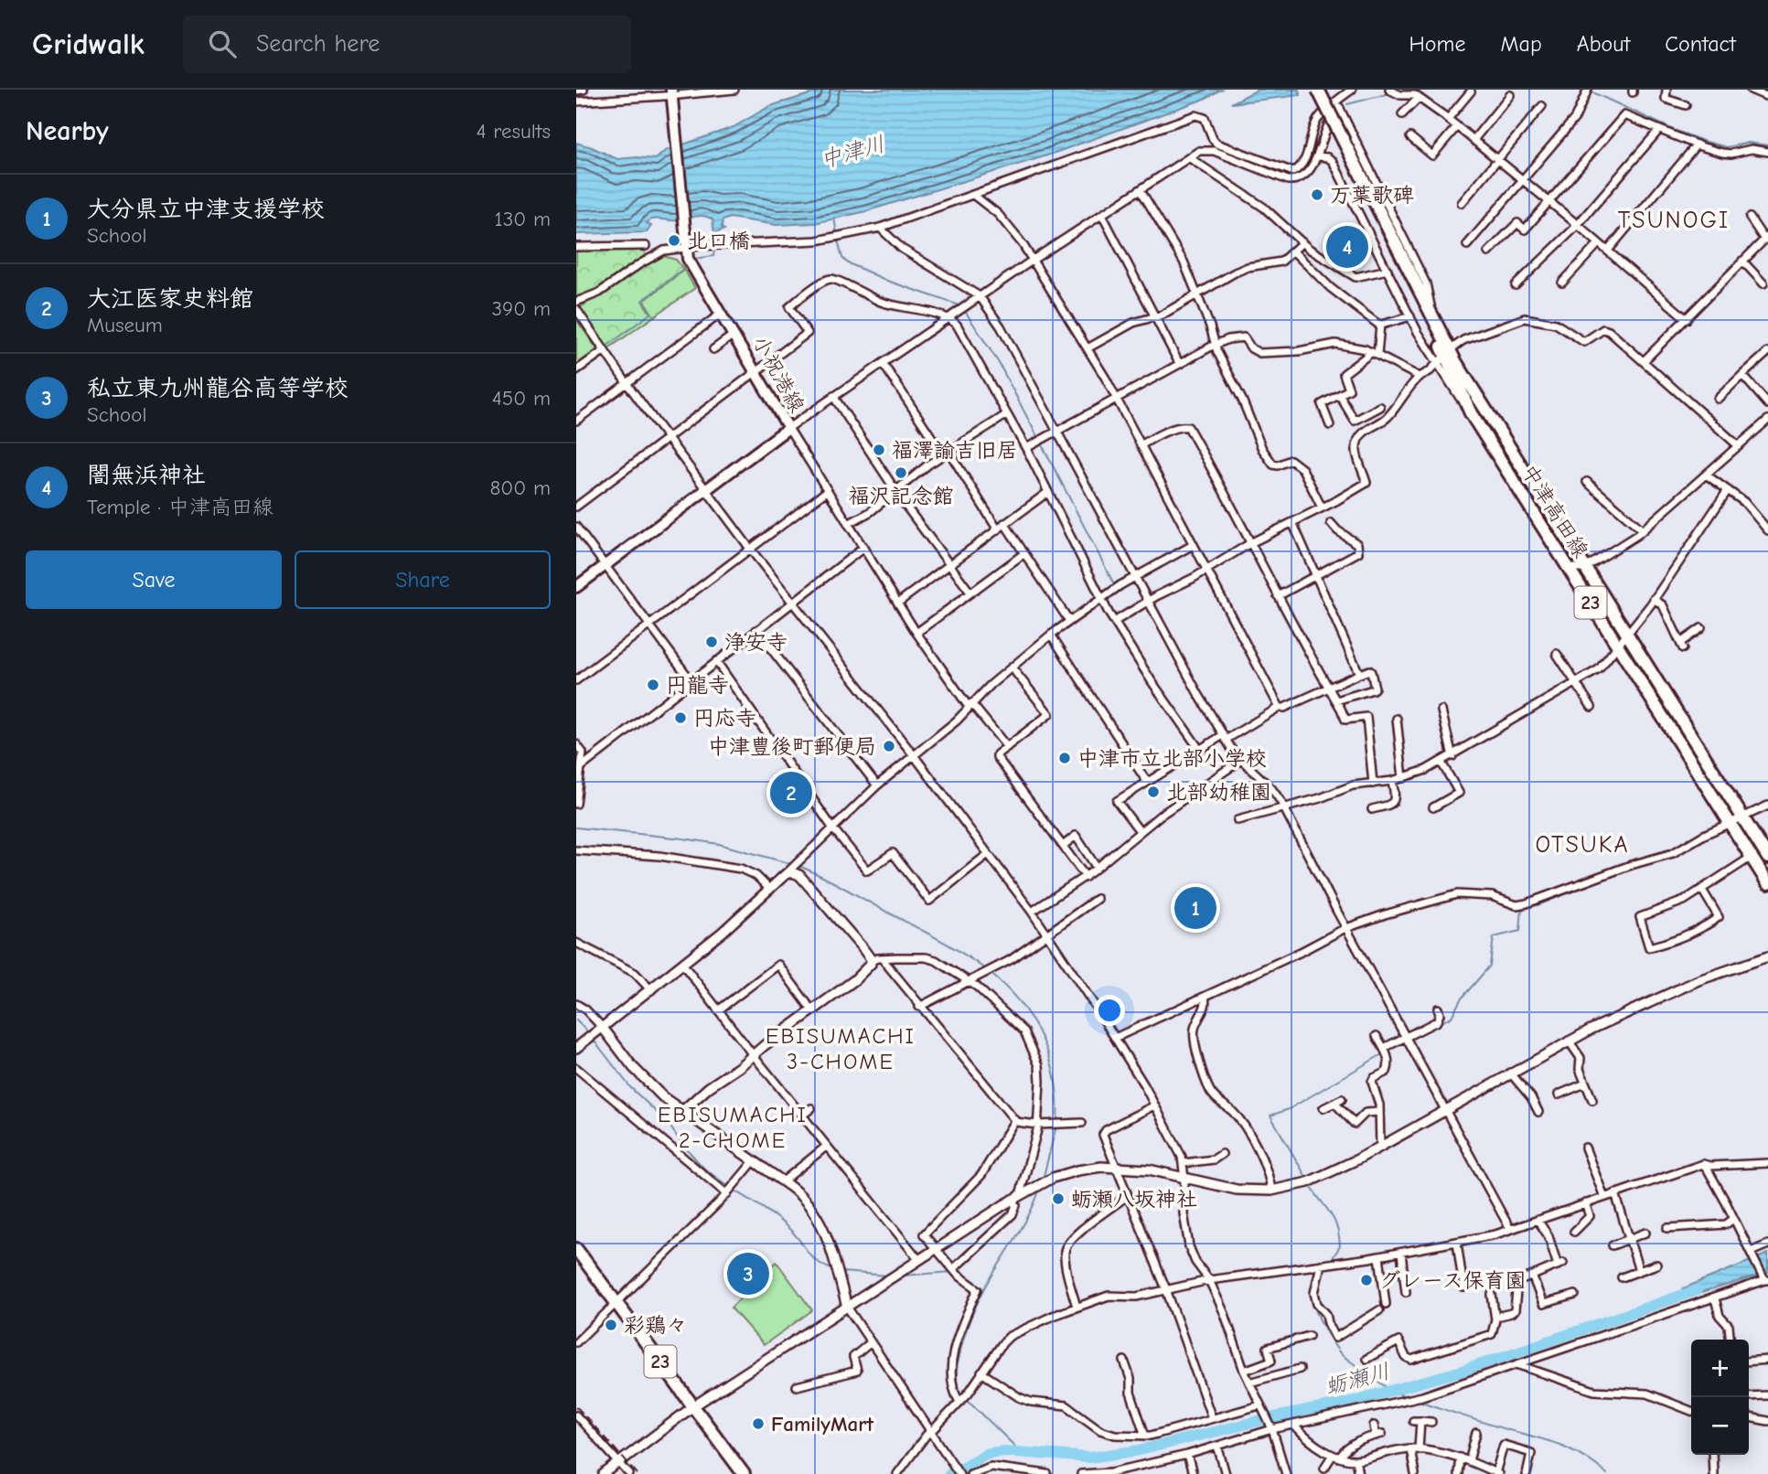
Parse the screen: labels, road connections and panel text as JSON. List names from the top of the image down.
{
  "streets": {
    "main road": ["小祝港線", "中津高田線", "23"]
  },
  "districts": [
    "TSUNOGI",
    "OTSUKA",
    "EBISUMACHI 3-CHOME",
    "EBISUMACHI 2-CHOME"
  ],
  "water": ["中津川", "蛎瀬川"],
  "places": [
    "万葉歌碑",
    "北口橋",
    "福澤諭吉旧居",
    "福沢記念館",
    "浄安寺",
    "円龍寺",
    "円応寺",
    "中津豊後町郵便局",
    "中津市立北部小学校",
    "北部幼稚園",
    "蛎瀬八坂神社",
    "グレース保育園",
    "彩鶏々",
    "FamilyMart"
  ],
  "page": {
    "header": "Gridwalk",
    "search": "Search here",
    "nav": [
      "Home",
      "Map",
      "About",
      "Contact"
    ],
    "heading": ["Nearby", "4 results"],
    "list": [
      {
        "mark": "1",
        "name": "大分県立中津支援学校",
        "note": "School",
        "value": "130 m"
      },
      {
        "mark": "2",
        "name": "大江医家史料館",
        "note": "Museum",
        "value": "390 m"
      },
      {
        "mark": "3",
        "name": "私立東九州龍谷高等学校",
        "note": "School",
        "value": "450 m"
      },
      {
        "mark": "4",
        "name": "闇無浜神社",
        "note": "Temple · 中津高田線",
        "value": "800 m"
      }
    ],
    "pins": [
      "4",
      "2",
      "1",
      "3"
    ],
    "buttons": ["Save", "Share"],
    "map_buttons": ["+", "−"]
  }
}
